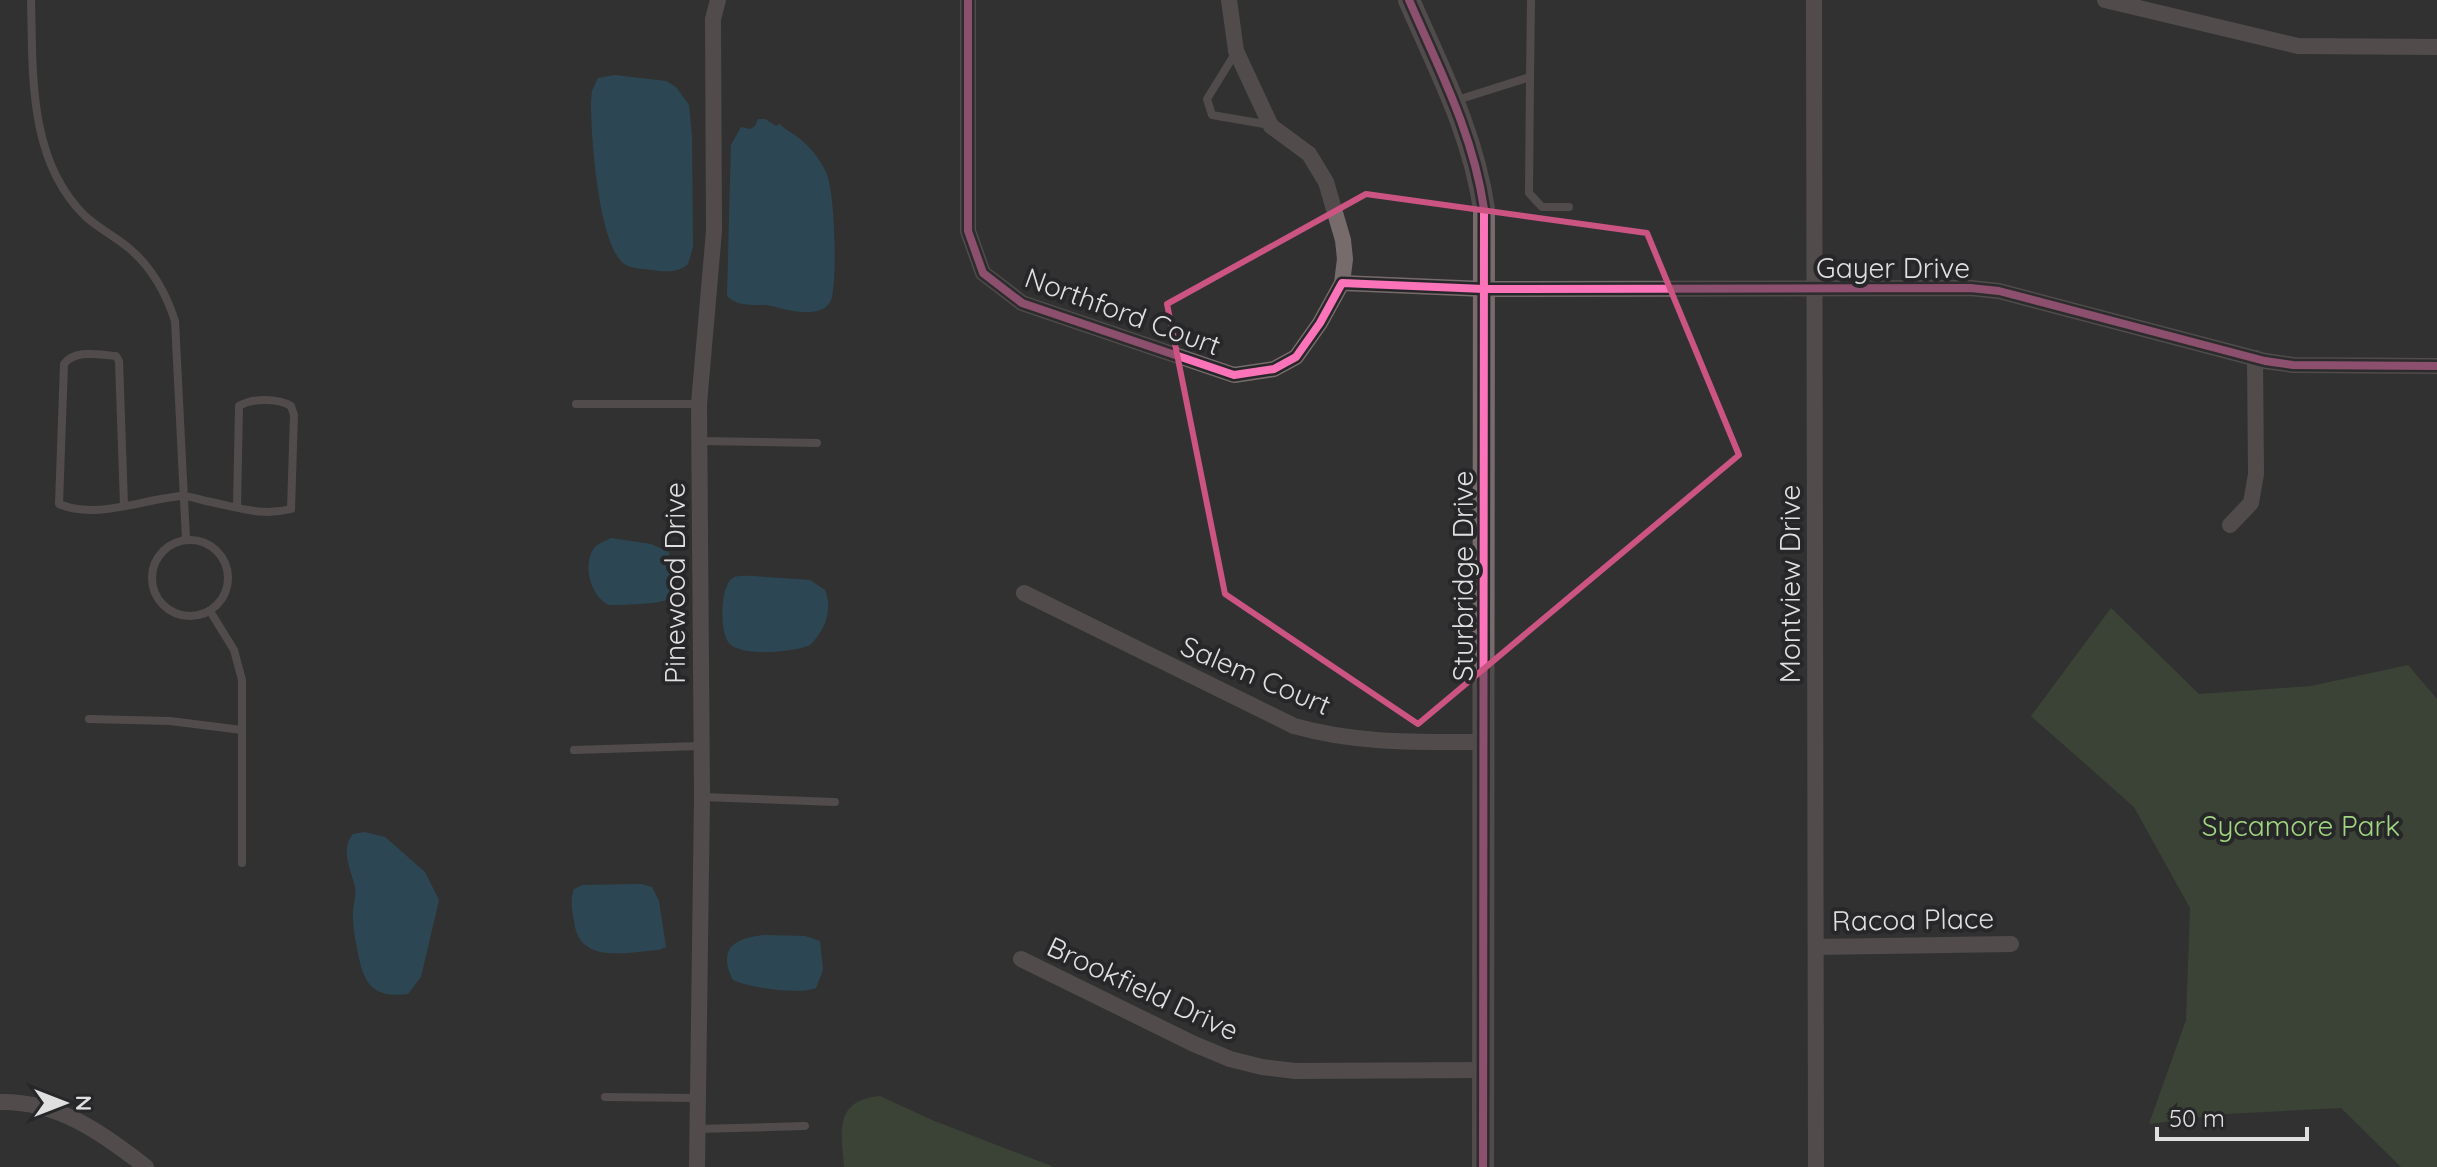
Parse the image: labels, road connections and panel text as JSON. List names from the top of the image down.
{
  "streets": {
    "street": [
      "Gayer Drive",
      "Northford Court",
      "Sturbridge Drive",
      "Pinewood Drive",
      "Montview Drive",
      "Salem Court",
      "Racoa Place",
      "Brookfield Drive"
    ]
  },
  "crossings": [
    ["Gayer Drive", "Sturbridge Drive"],
    ["Gayer Drive", "Montview Drive"],
    ["Sturbridge Drive", "Salem Court"],
    ["Sturbridge Drive", "Brookfield Drive"],
    ["Montview Drive", "Racoa Place"]
  ],
  "parks": ["Sycamore Park"],
  "scale_bar": "50 m",
  "north": "right"
}
